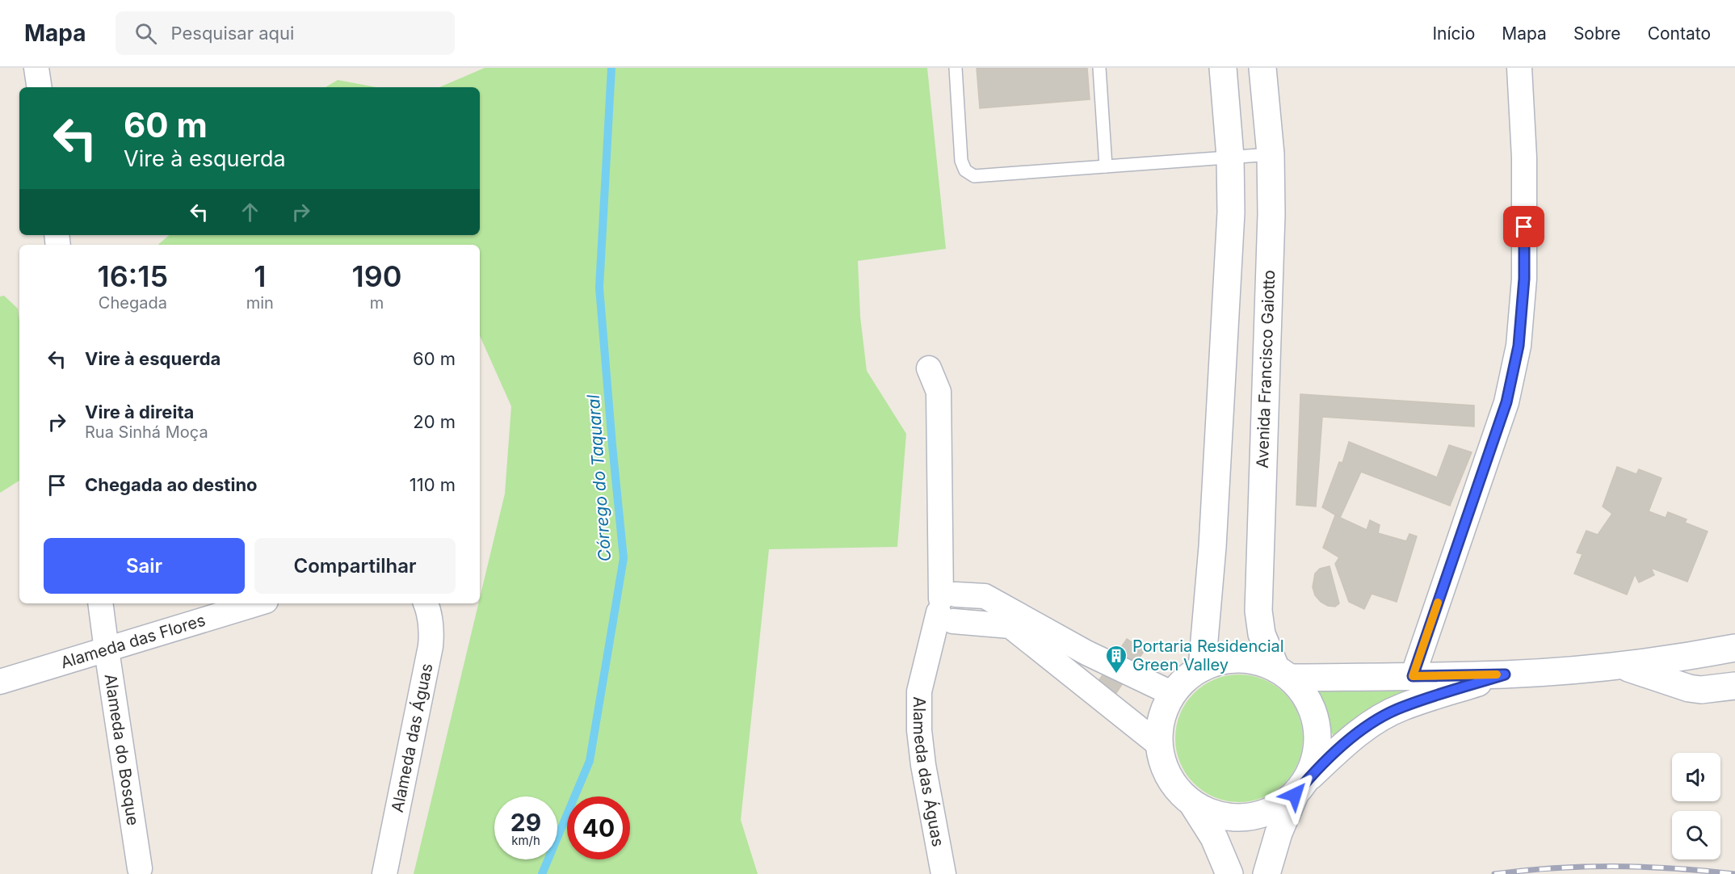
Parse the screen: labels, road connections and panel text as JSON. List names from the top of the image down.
{
  "streets": {
    "street": [
      "Avenida Francisco Gaiotto",
      "Alameda das Flores",
      "Alameda das Águas",
      "Alameda do Bosque"
    ]
  },
  "crossings": [
    ["Alameda das Flores", "Alameda do Bosque"]
  ],
  "water": ["Córrego do Taquaral"],
  "places": {
    "building": ["Portaria Residencial Green Valley"]
  },
  "page": {
    "header": "Mapa",
    "search": "Pesquisar aqui",
    "nav": [
      "Início",
      "Mapa",
      "Sobre",
      "Contato"
    ],
    "turn": ["60 m", "Vire à esquerda"],
    "eta": [
      "16:15",
      "Chegada",
      "1",
      "min",
      "190",
      "m"
    ],
    "list": [
      {
        "name": "Vire à esquerda",
        "value": "60 m"
      },
      {
        "name": "Vire à direita",
        "note": "Rua Sinhá Moça",
        "value": "20 m"
      },
      {
        "name": "Chegada ao destino",
        "value": "110 m"
      }
    ],
    "buttons": ["Sair", "Compartilhar"],
    "speed": "29 km/h",
    "limit": "40"
  }
}
